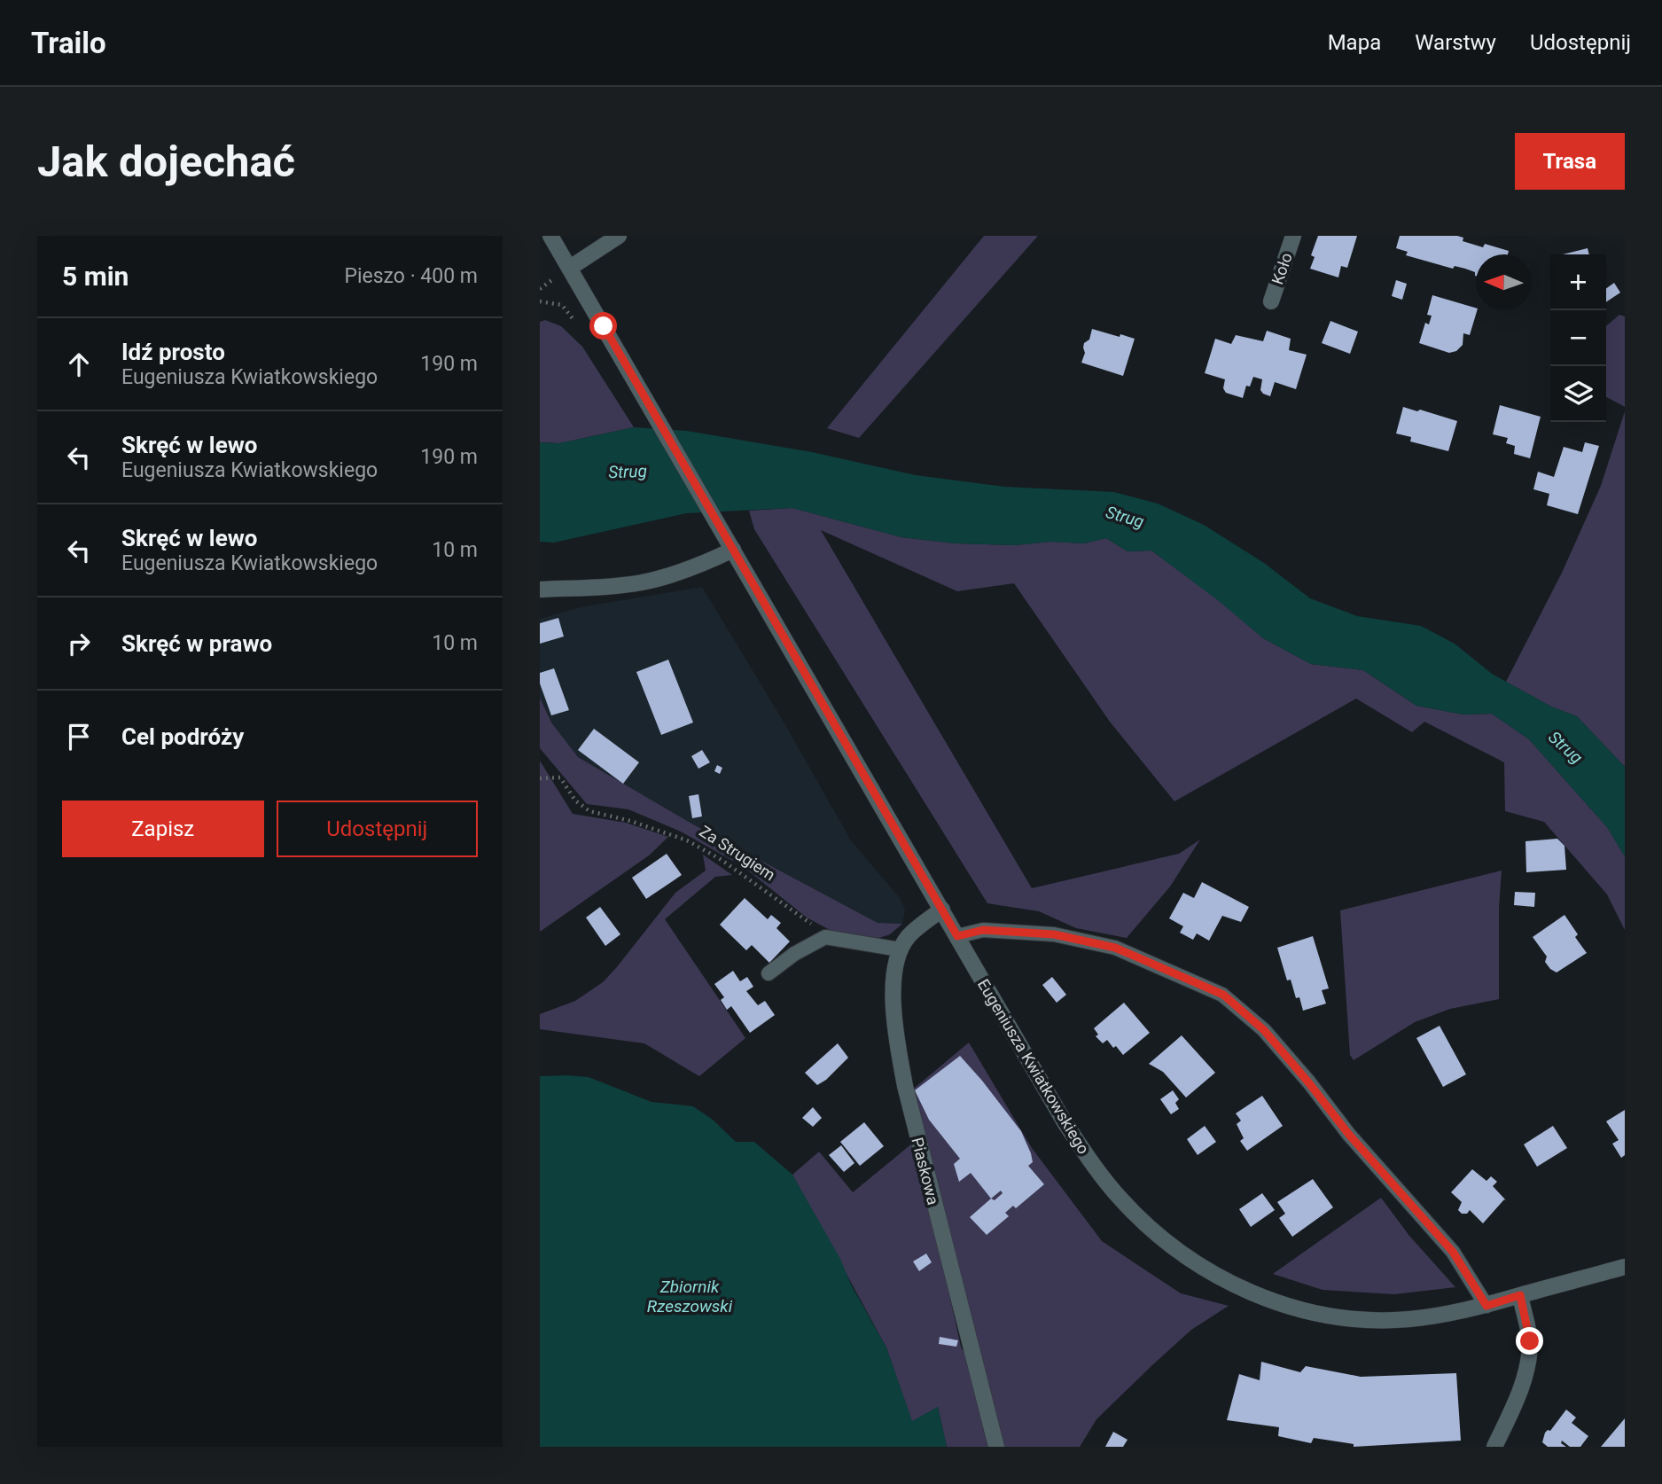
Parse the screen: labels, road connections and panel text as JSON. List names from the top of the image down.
{
  "streets": {
    "street": ["Koło", "Eugeniusza Kwiatkowskiego", "Piaskowa"],
    "path": ["Za Strugiem"]
  },
  "water": ["Strug", "Zbiornik Rzeszowski"],
  "north": "left",
  "page": {
    "header": "Trailo",
    "nav": ["Mapa", "Warstwy", "Udostępnij"],
    "buttons": [
      "Trasa",
      ["Zapisz", "Udostępnij"]
    ],
    "title": "Jak dojechać",
    "heading": ["5 min", "Pieszo · 400 m"],
    "map_buttons": ["+", "−"],
    "list": [
      ["Idź prosto", "Eugeniusza Kwiatkowskiego", "190 m"],
      ["Skręć w lewo", "Eugeniusza Kwiatkowskiego", "190 m"],
      ["Skręć w lewo", "Eugeniusza Kwiatkowskiego", "10 m"],
      ["Skręć w prawo", "10 m"],
      "Cel podróży"
    ]
  }
}
